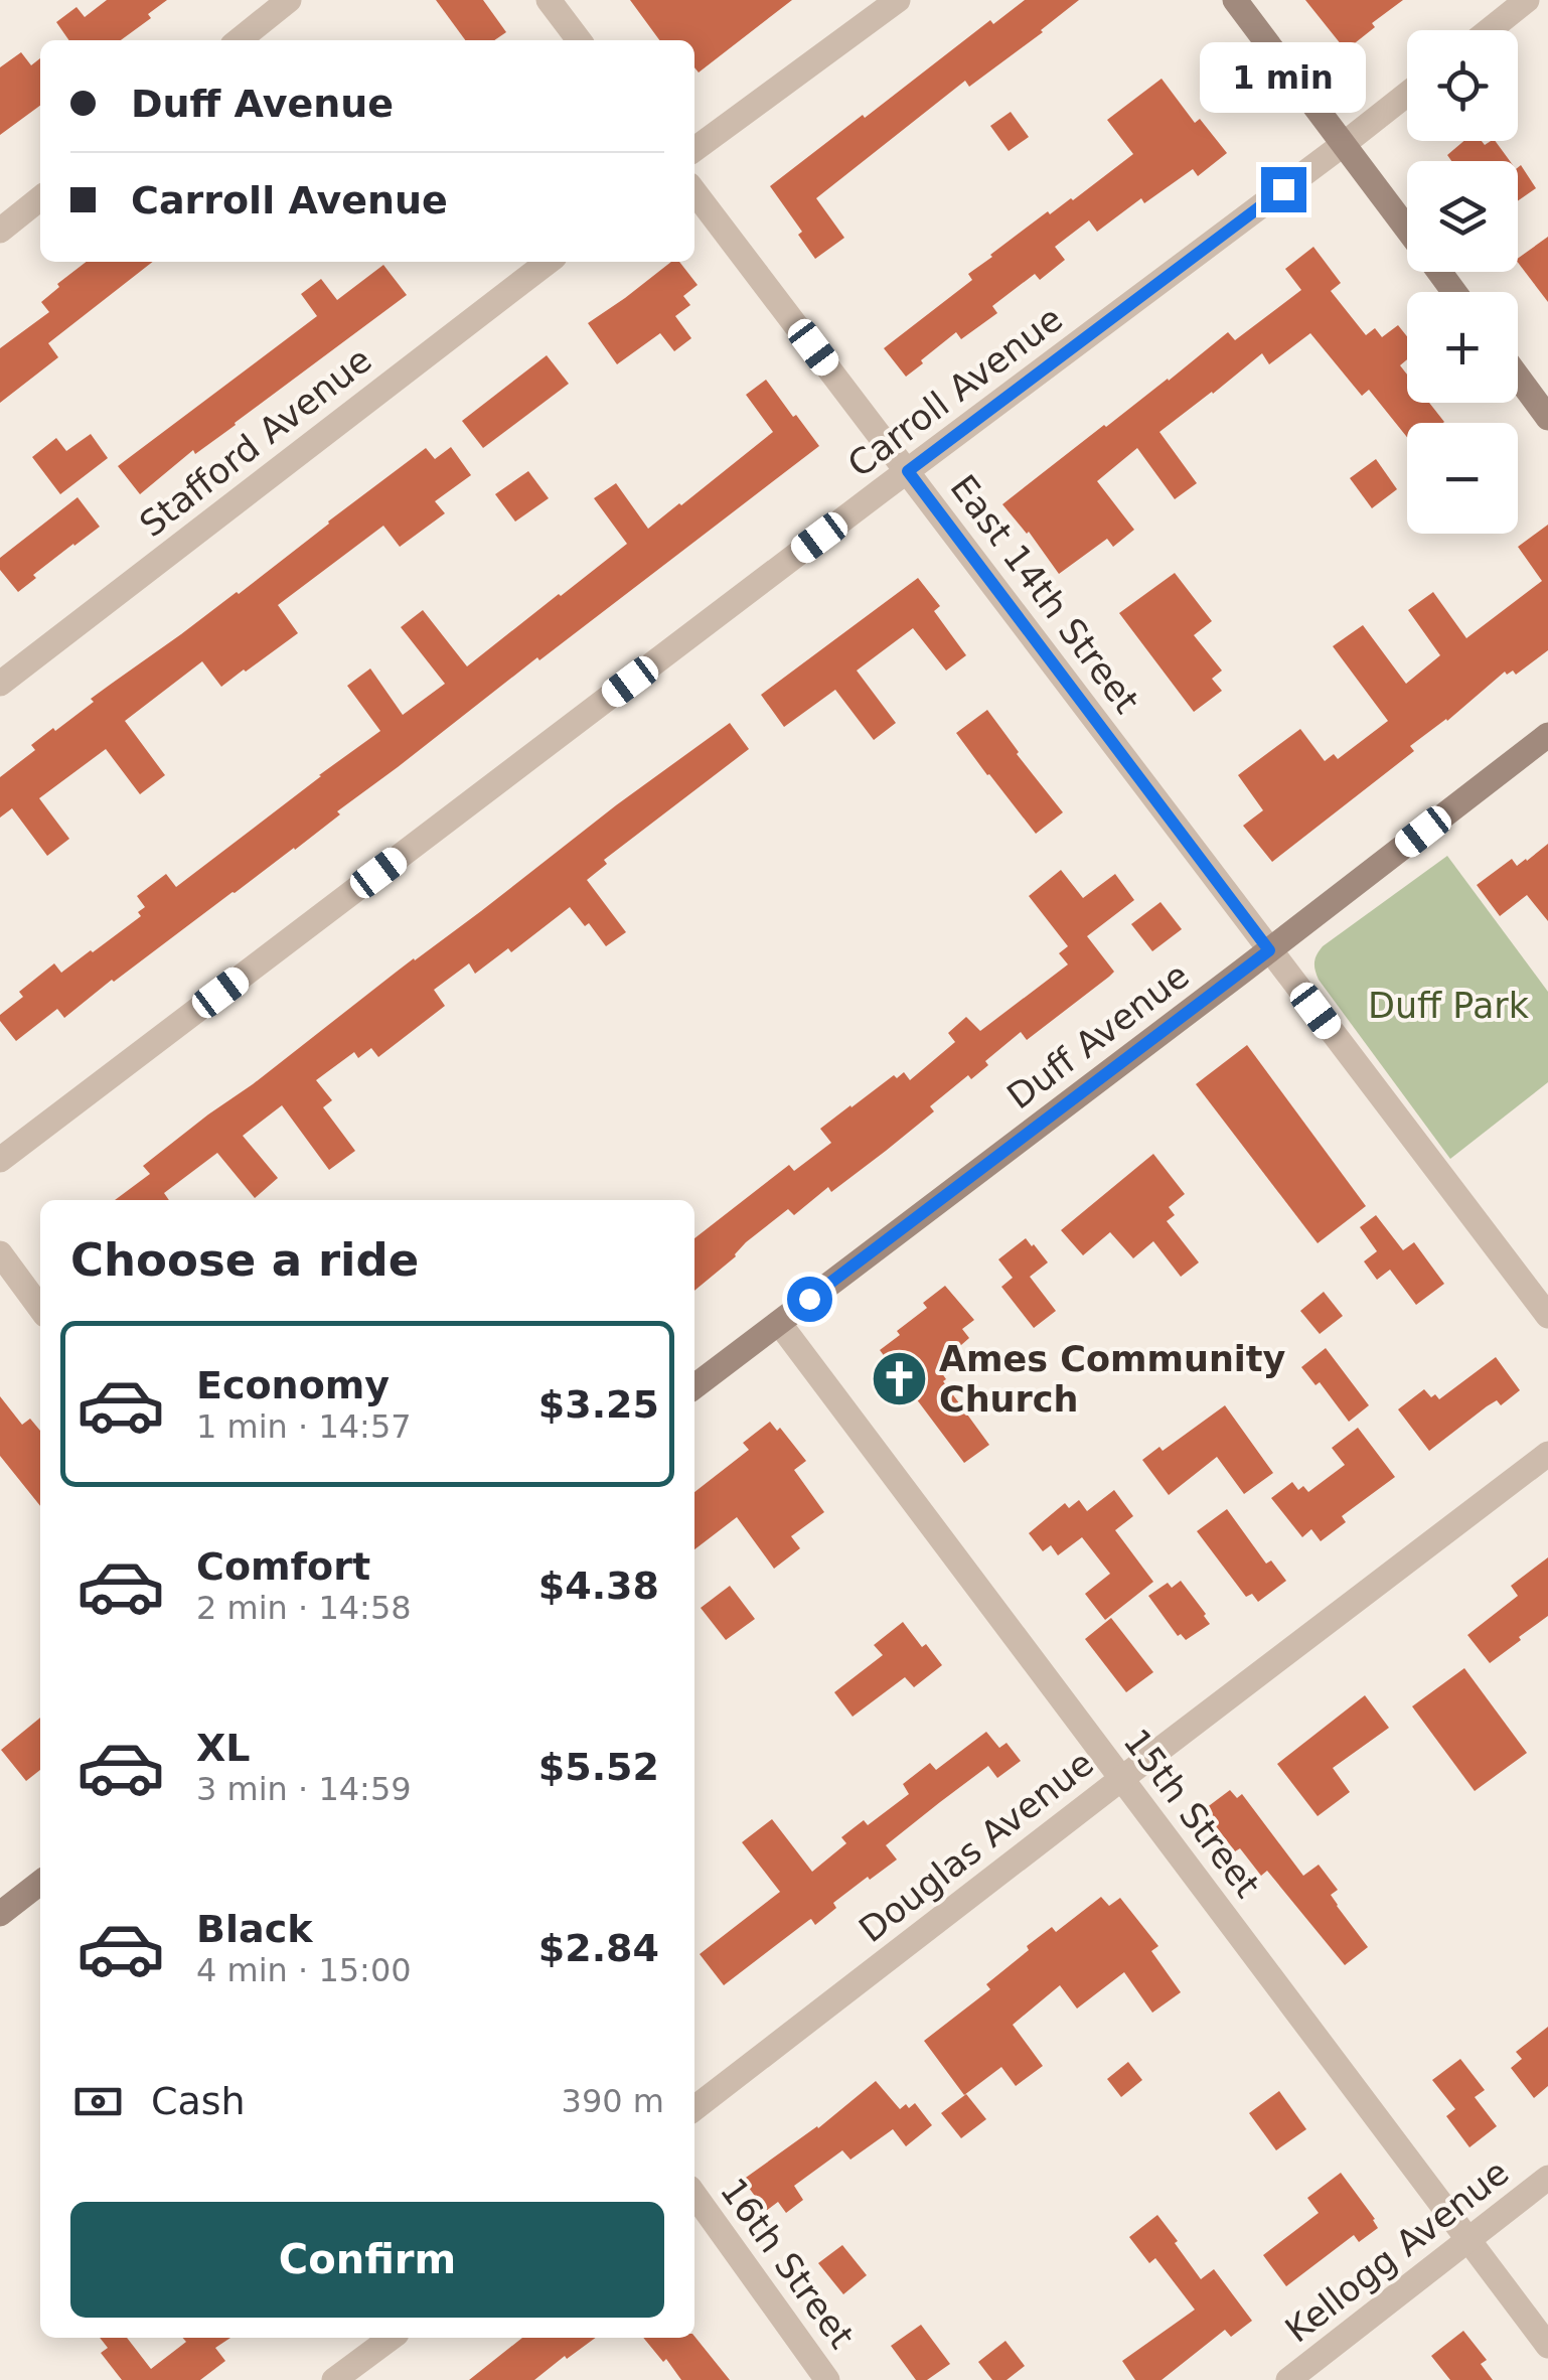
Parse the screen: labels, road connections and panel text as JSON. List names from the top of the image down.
{
  "streets": {
    "main road": ["Duff Avenue"],
    "street": [
      "Carroll Avenue",
      "Stafford Avenue",
      "East 14th Street",
      "15th Street",
      "Douglas Avenue",
      "Kellogg Avenue",
      "16th Street"
    ]
  },
  "crossings": [
    ["Carroll Avenue", "East 14th Street"],
    ["East 14th Street", "Duff Avenue"],
    ["Duff Avenue", "15th Street"],
    ["15th Street", "Douglas Avenue"],
    ["15th Street", "Kellogg Avenue"]
  ],
  "parks": ["Duff Park"],
  "places": {
    "church": ["Ames Community Church"]
  },
  "page": {
    "map_buttons": ["+", "−"],
    "banner": ["Duff Avenue", "Carroll Avenue"],
    "bubble": "1 min",
    "heading": "Choose a ride",
    "list": [
      {
        "name": "Economy",
        "note": "1 min · 14:57",
        "value": "$3.25"
      },
      {
        "name": "Comfort",
        "note": "2 min · 14:58",
        "value": "$4.38"
      },
      {
        "name": "XL",
        "note": "3 min · 14:59",
        "value": "$5.52"
      },
      {
        "name": "Black",
        "note": "4 min · 15:00",
        "value": "$2.84"
      }
    ],
    "pay": ["Cash", "390 m"],
    "buttons": "Confirm"
  }
}
